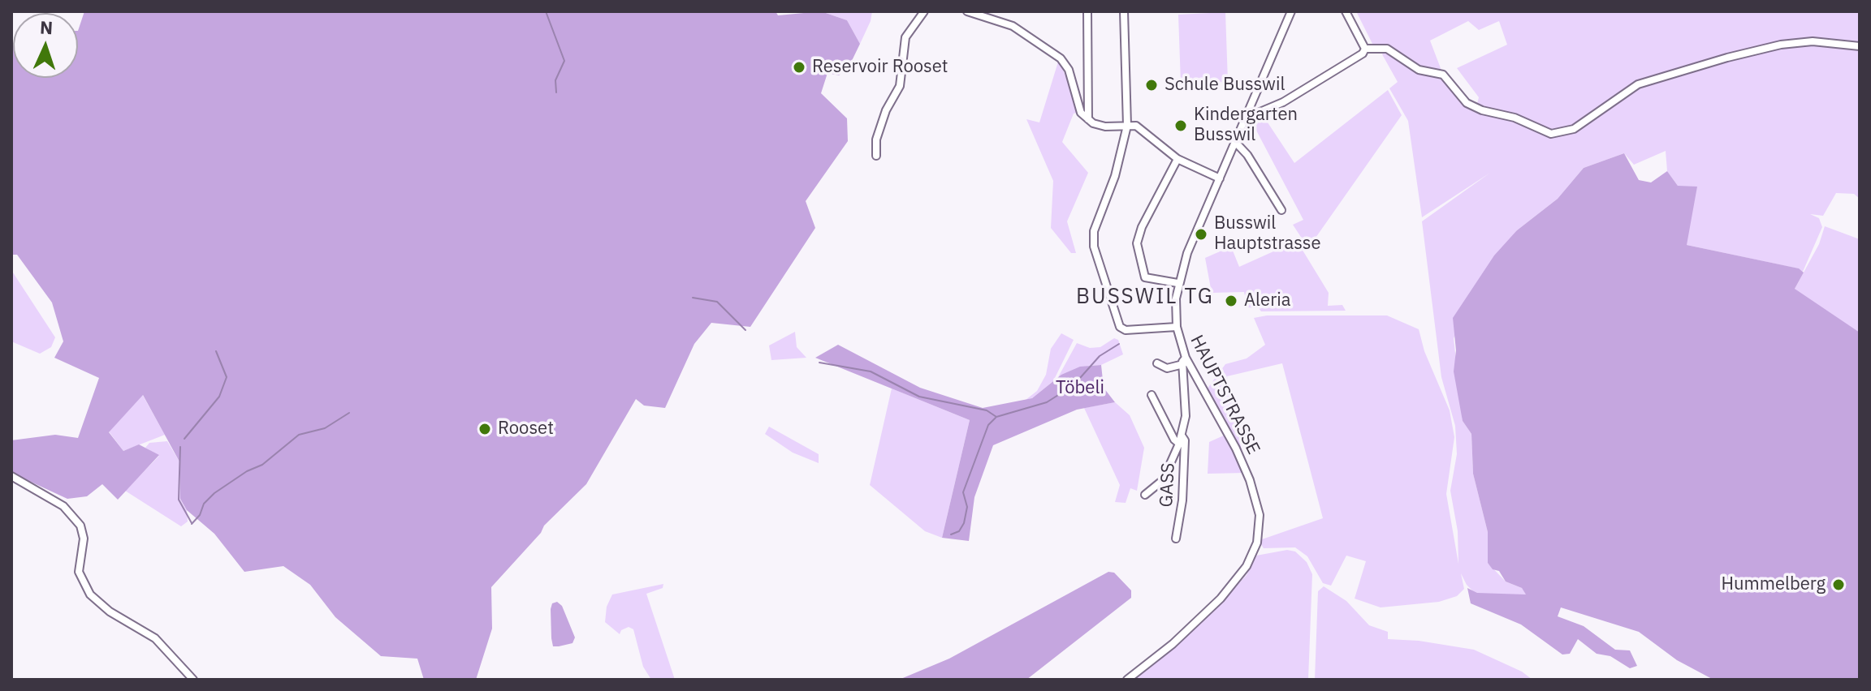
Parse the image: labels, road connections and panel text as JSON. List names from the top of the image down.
{
  "streets": {
    "street": ["HAUPTSTRASSE", "GASS"]
  },
  "districts": ["BUSSWIL TG"],
  "parks": ["Töbeli"],
  "places": [
    "Reservoir Rooset",
    "Schule Busswil",
    "Kindergarten Busswil",
    "Busswil Hauptstrasse",
    "Aleria",
    "Rooset",
    "Hummelberg"
  ],
  "north": "top"
}
